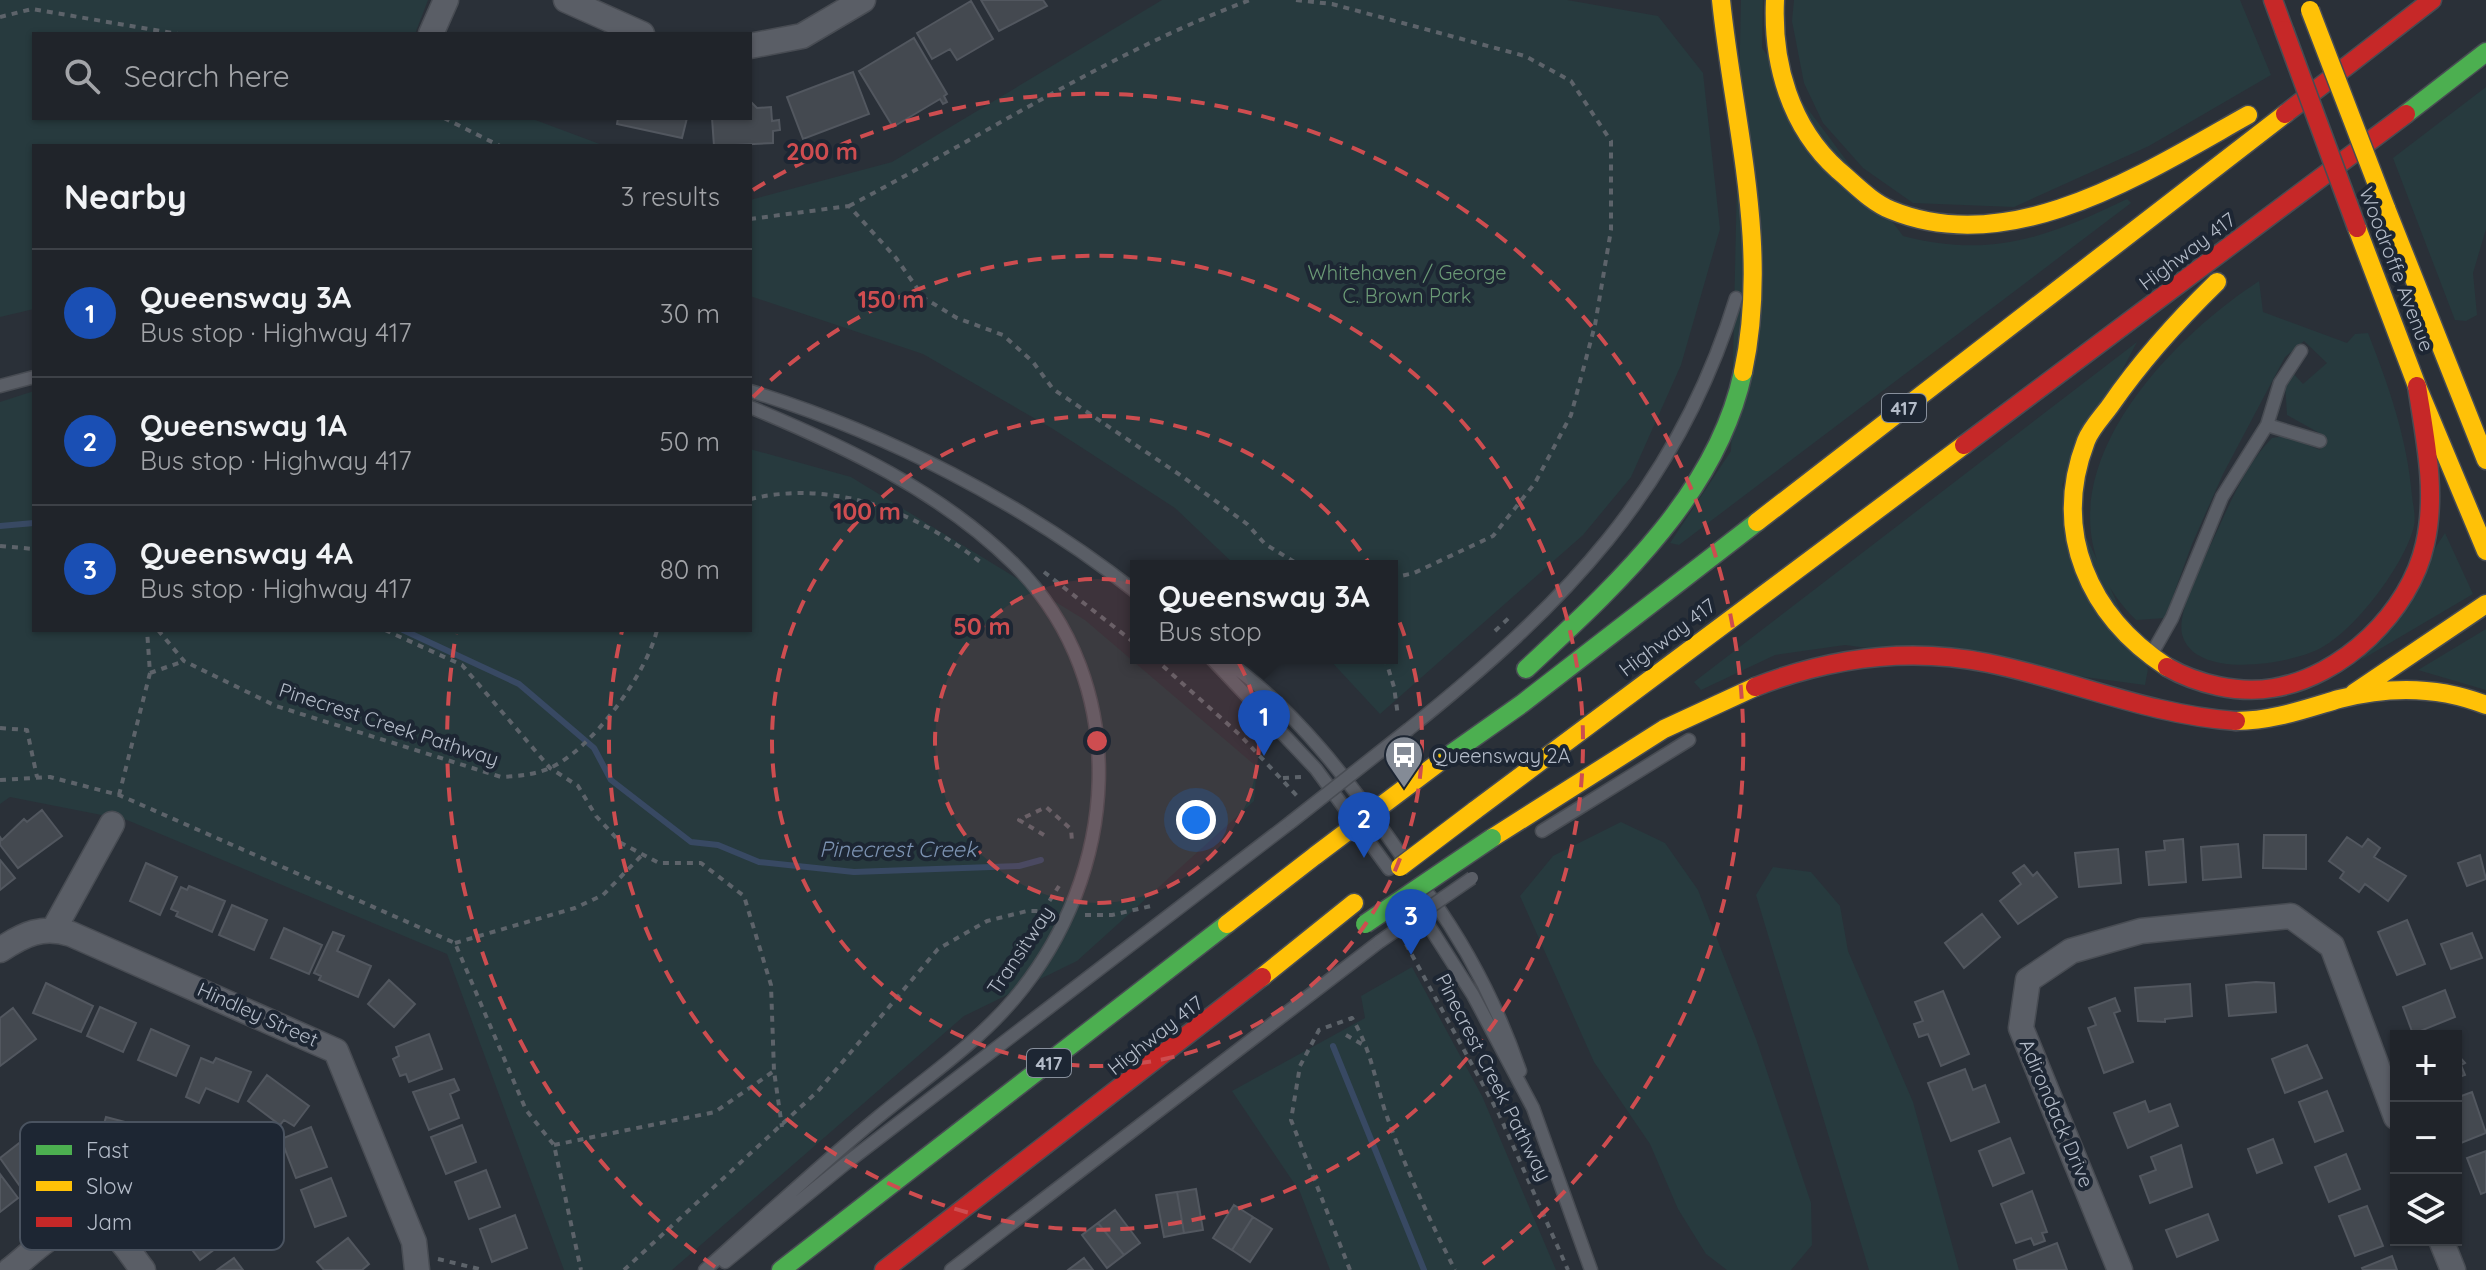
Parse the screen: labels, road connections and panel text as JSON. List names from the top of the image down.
{
  "streets": {
    "main road": ["Highway 417", "Woodroffe Avenue", "417"],
    "street": ["Hindley Street", "Adirondack Drive"],
    "lane": ["Transitway"],
    "path": ["Pinecrest Creek Pathway"]
  },
  "water": ["Pinecrest Creek"],
  "parks": ["Whitehaven / George C. Brown Park"],
  "places": {
    "bus stop": ["Queensway 2A"]
  },
  "legend": ["Fast", "Slow", "Jam"],
  "page": {
    "search": "Search here",
    "heading": ["Nearby", "3 results"],
    "list": [
      {
        "mark": "1",
        "name": "Queensway 3A",
        "note": "Bus stop · Highway 417",
        "value": "30 m"
      },
      {
        "mark": "2",
        "name": "Queensway 1A",
        "note": "Bus stop · Highway 417",
        "value": "50 m"
      },
      {
        "mark": "3",
        "name": "Queensway 4A",
        "note": "Bus stop · Highway 417",
        "value": "80 m"
      }
    ],
    "popup": ["Queensway 3A", "Bus stop"],
    "pins": ["1", "2", "3"],
    "map_buttons": ["+", "−"]
  },
  "rings": [
    "200 m",
    "150 m",
    "100 m",
    "50 m"
  ]
}
